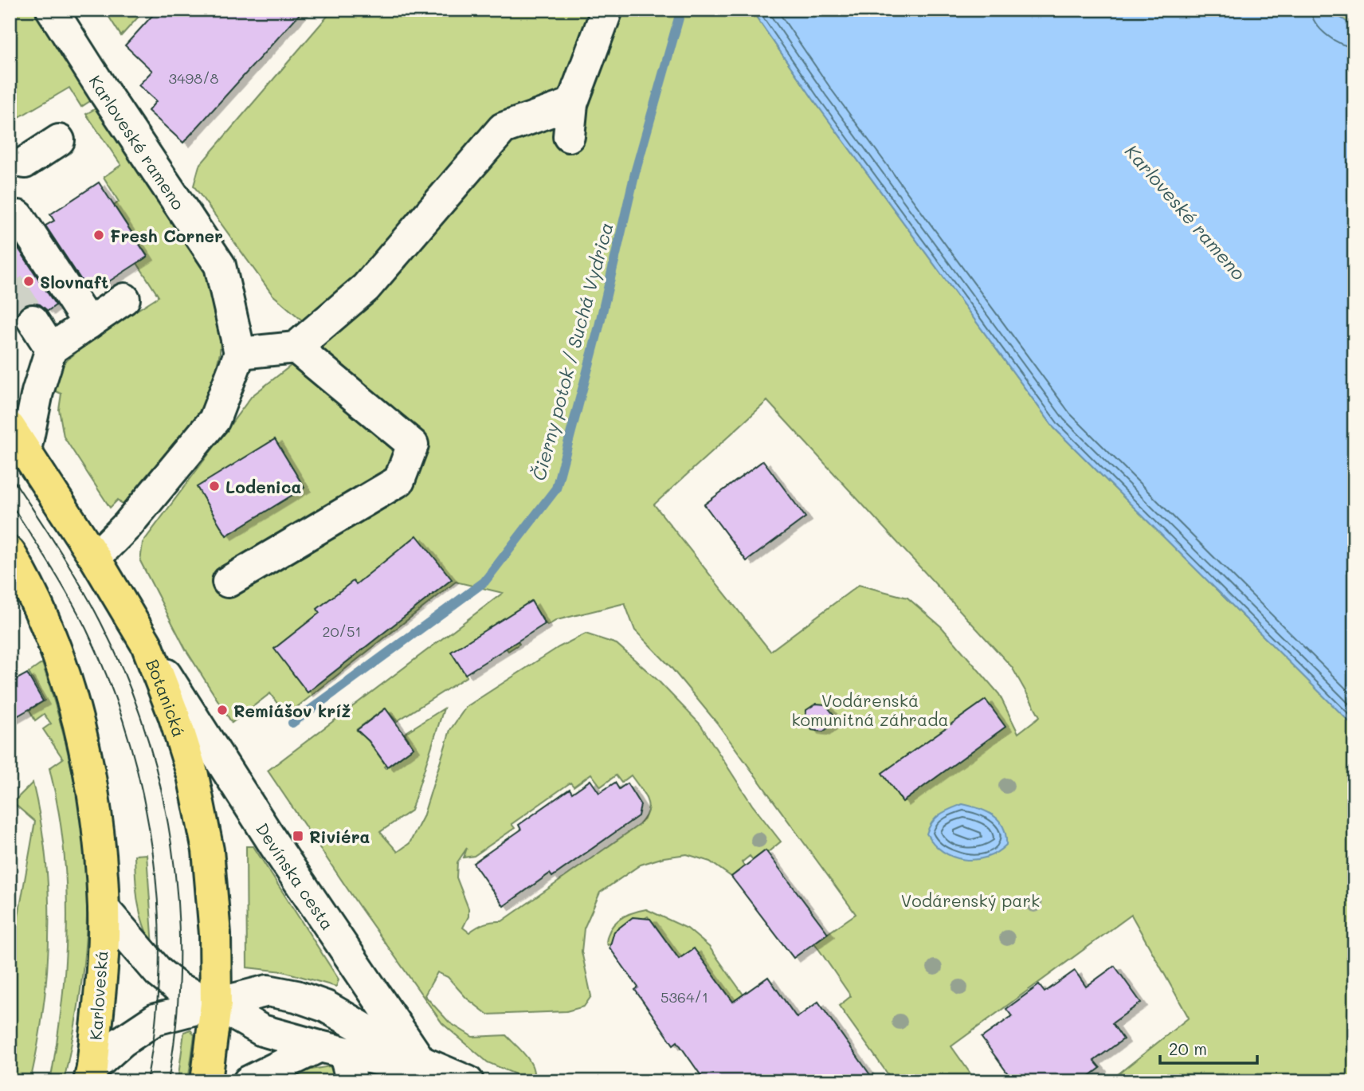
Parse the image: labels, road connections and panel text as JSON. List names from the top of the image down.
{
  "streets": {
    "main road": ["Botanická", "Karloveská"],
    "street": ["Karloveské rameno", "Devínska cesta"]
  },
  "crossings": [
    ["Botanická", "Devínska cesta"]
  ],
  "water": ["Karloveské rameno", "Čierny potok / Suchá Vydrica"],
  "parks": ["Vodárenská komunitná záhrada", "Vodárenský park"],
  "places": {
    "other": [
      "Fresh Corner",
      "Slovnaft",
      "Lodenica",
      "Remiášov kríž"
    ],
    "transit": ["Riviéra"]
  },
  "house_numbers": ["3498/8", "20/51", "5364/1"],
  "scale_bar": "20 m"
}
